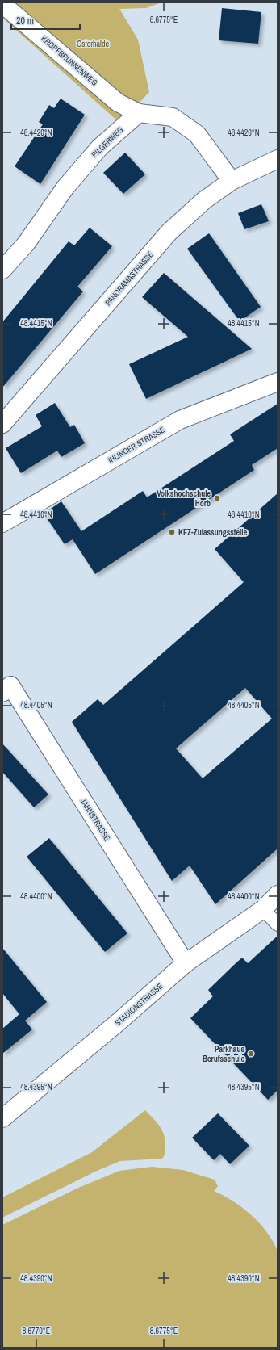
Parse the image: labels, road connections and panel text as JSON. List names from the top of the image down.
{
  "streets": {
    "street": [
      "KROPFBRUNNENWEG",
      "PILGERWEG",
      "PANORAMASTRASSE",
      "IHLINGER STRASSE",
      "JAHNSTRASSE",
      "STADIONSTRASSE"
    ]
  },
  "crossings": [
    ["KROPFBRUNNENWEG", "PILGERWEG"],
    ["JAHNSTRASSE", "STADIONSTRASSE"]
  ],
  "parks": ["Osterhalde"],
  "places": ["Volkshochschule Horb", "KFZ-Zulassungsstelle", "Parkhaus Berufsschule"],
  "scale_bar": "20 m",
  "coordinates": [
    "8.6775°E",
    "48.4420°N",
    "48.4415°N",
    "48.4410°N",
    "48.4405°N",
    "48.4400°N",
    "48.4395°N",
    "48.4390°N",
    "8.6770°E"
  ]
}
